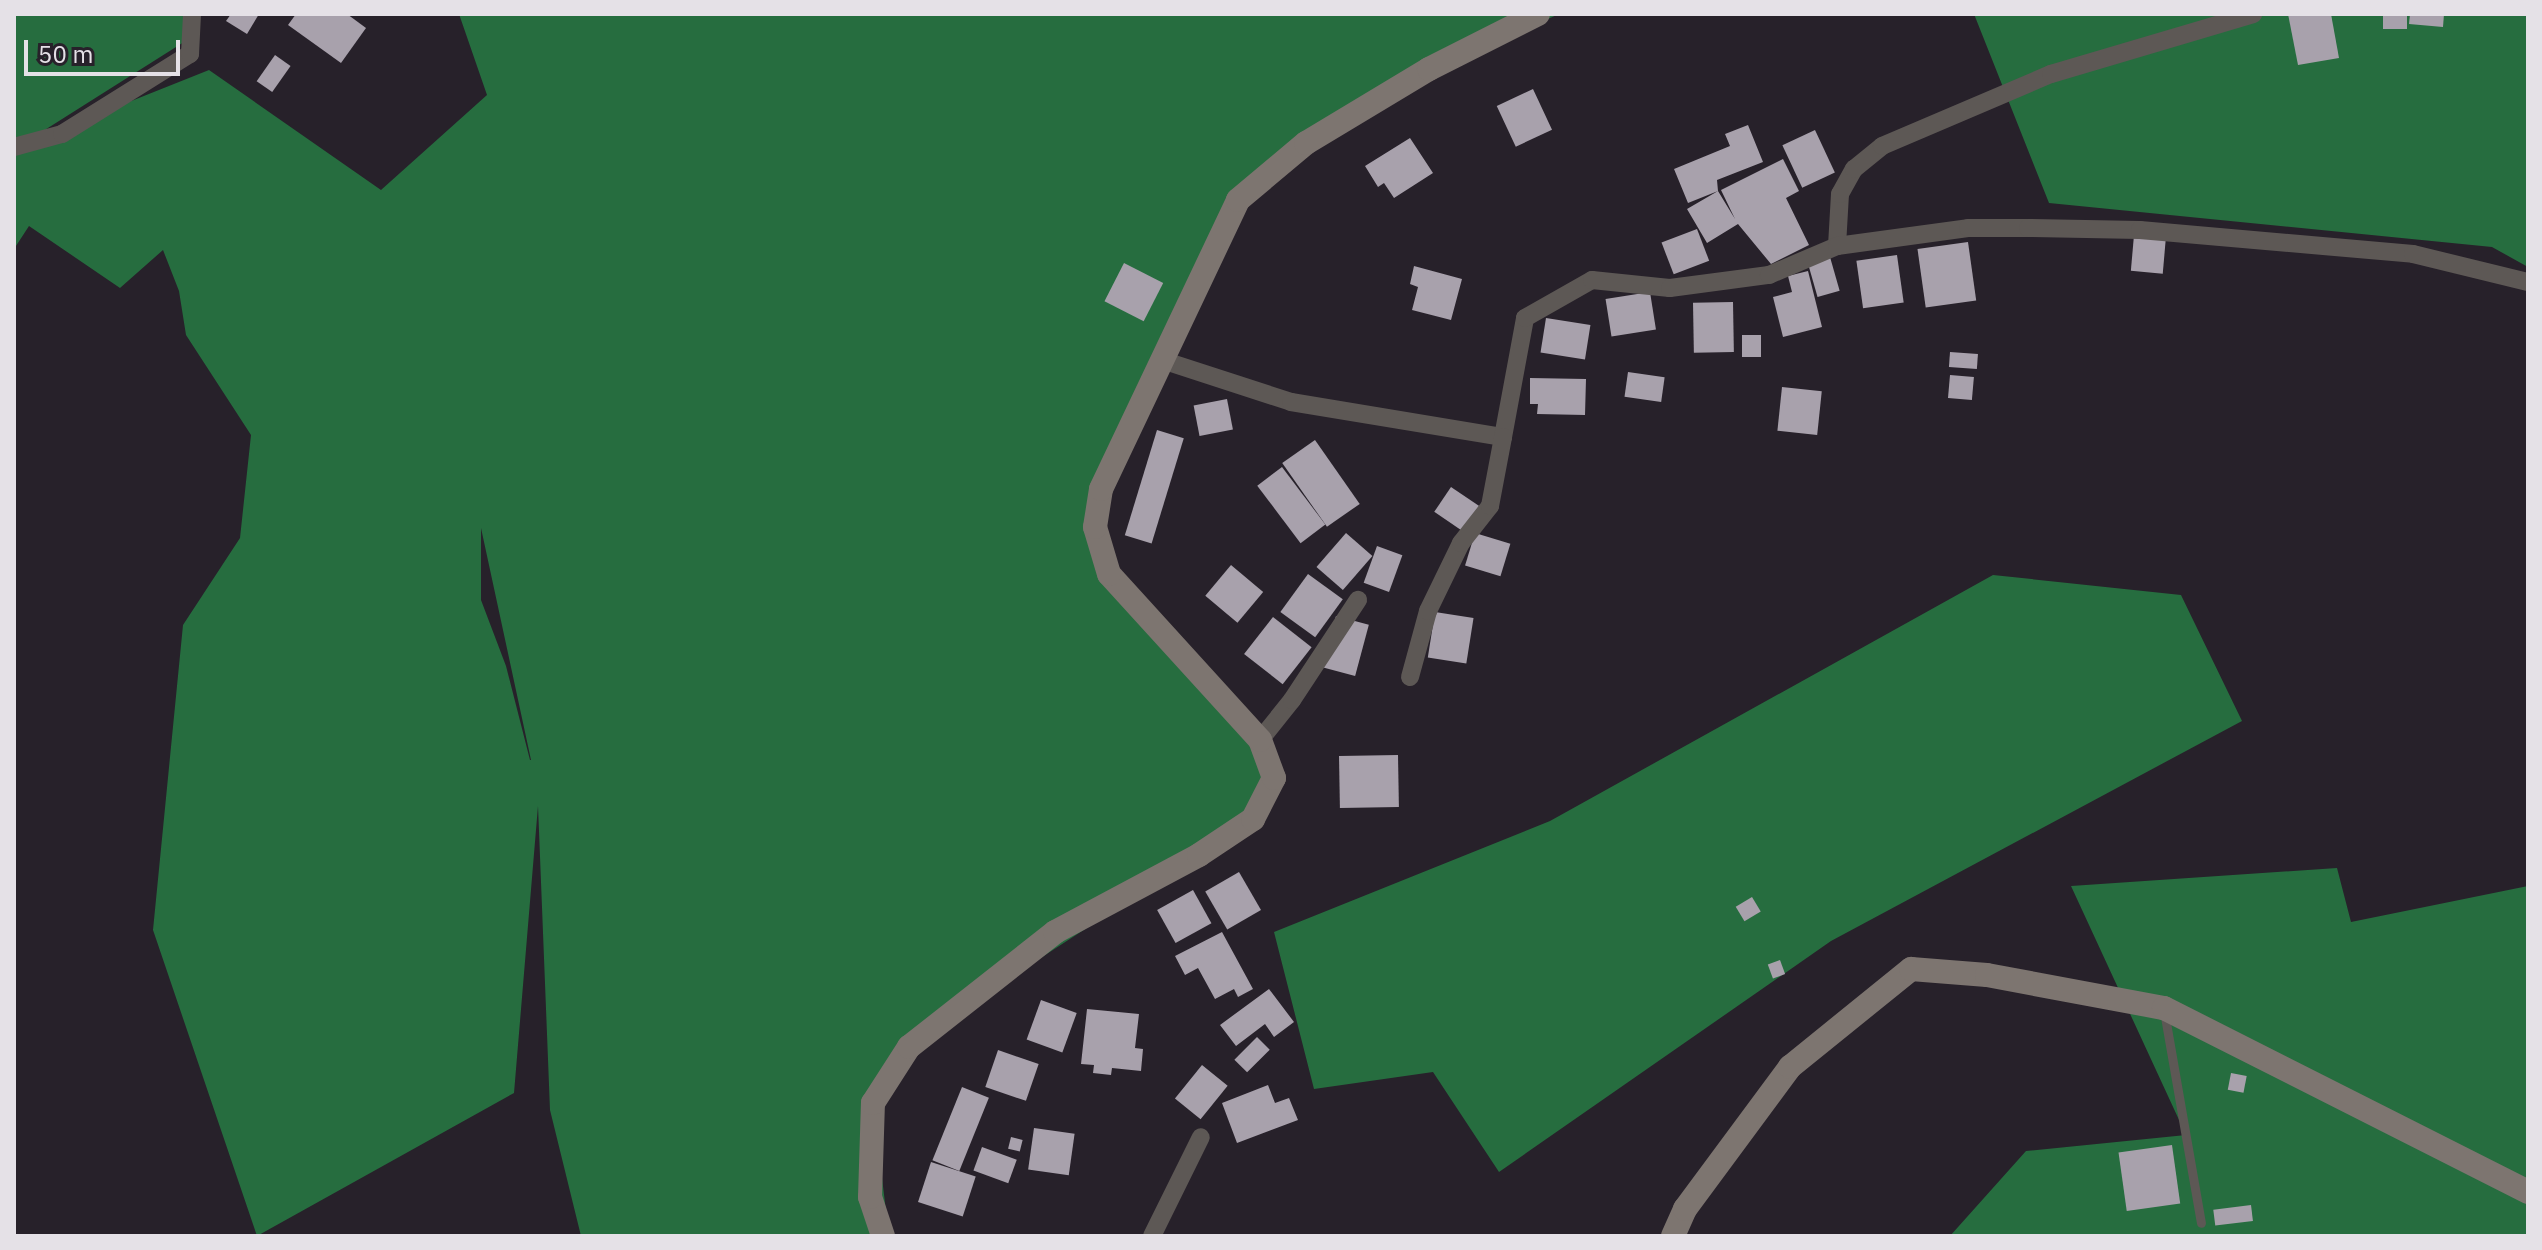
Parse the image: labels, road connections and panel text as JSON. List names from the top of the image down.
{
  "scale_bar": "50 m"
}
